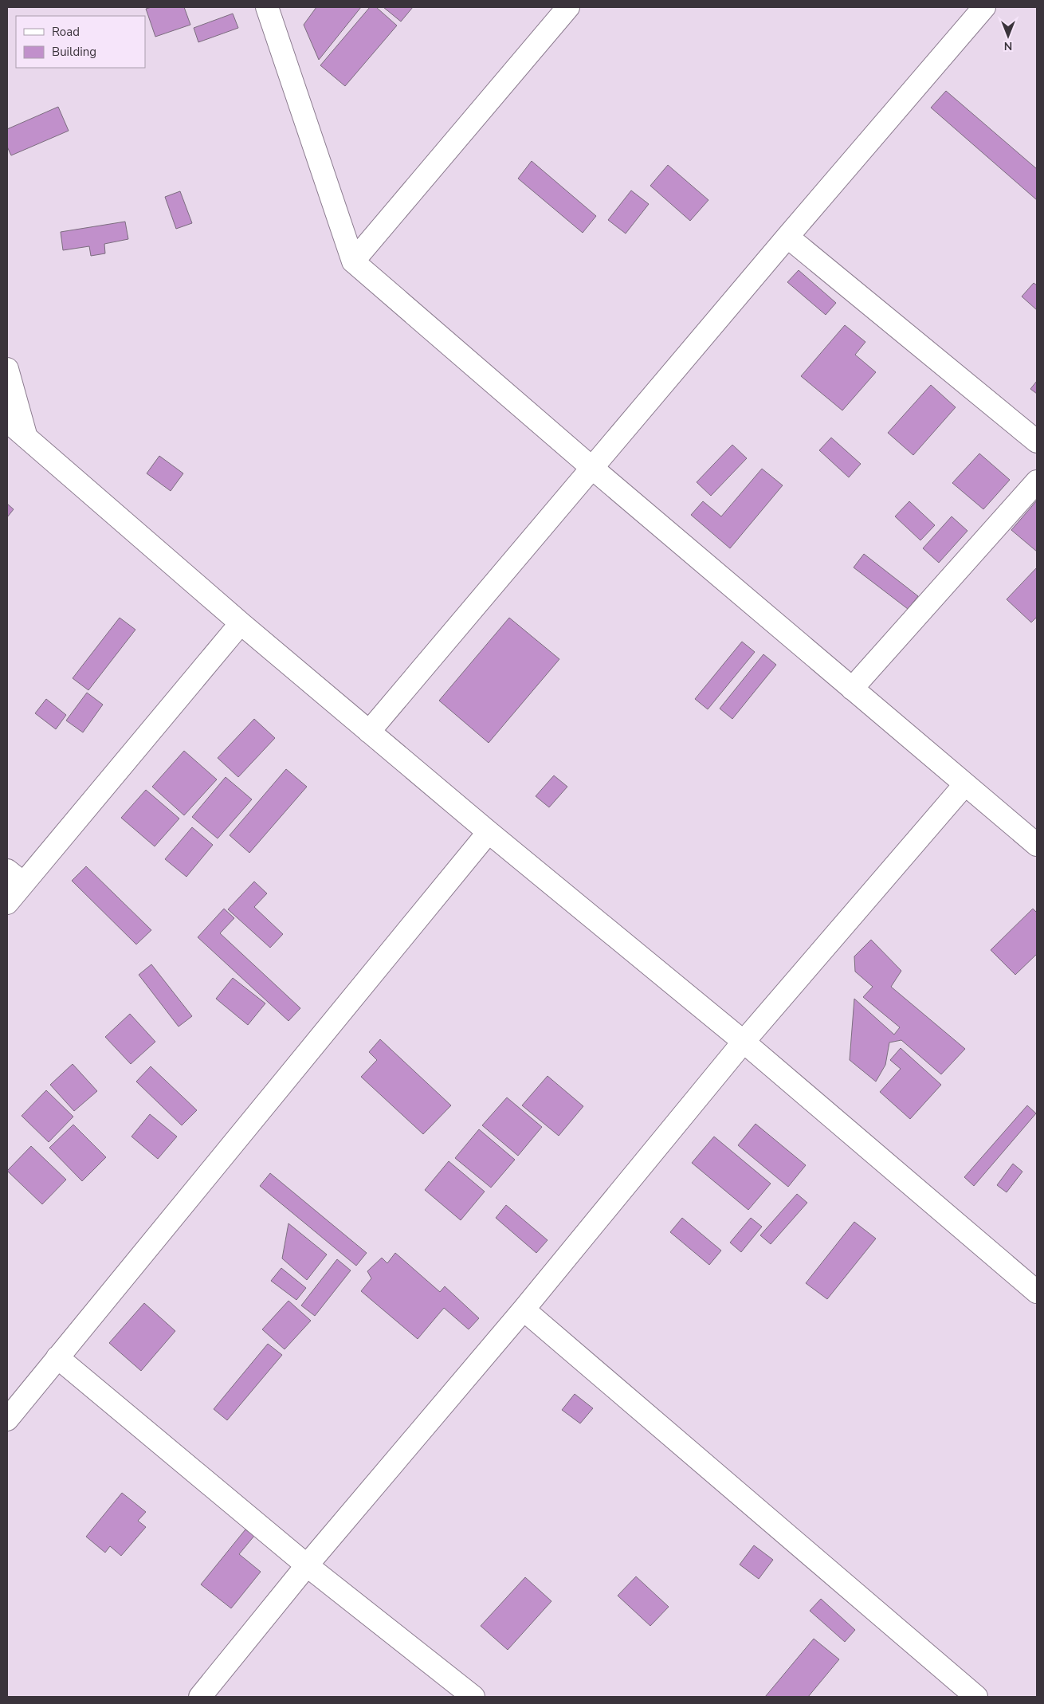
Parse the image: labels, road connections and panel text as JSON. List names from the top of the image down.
{
  "legend": ["Road", "Building"],
  "north": "bottom"
}
